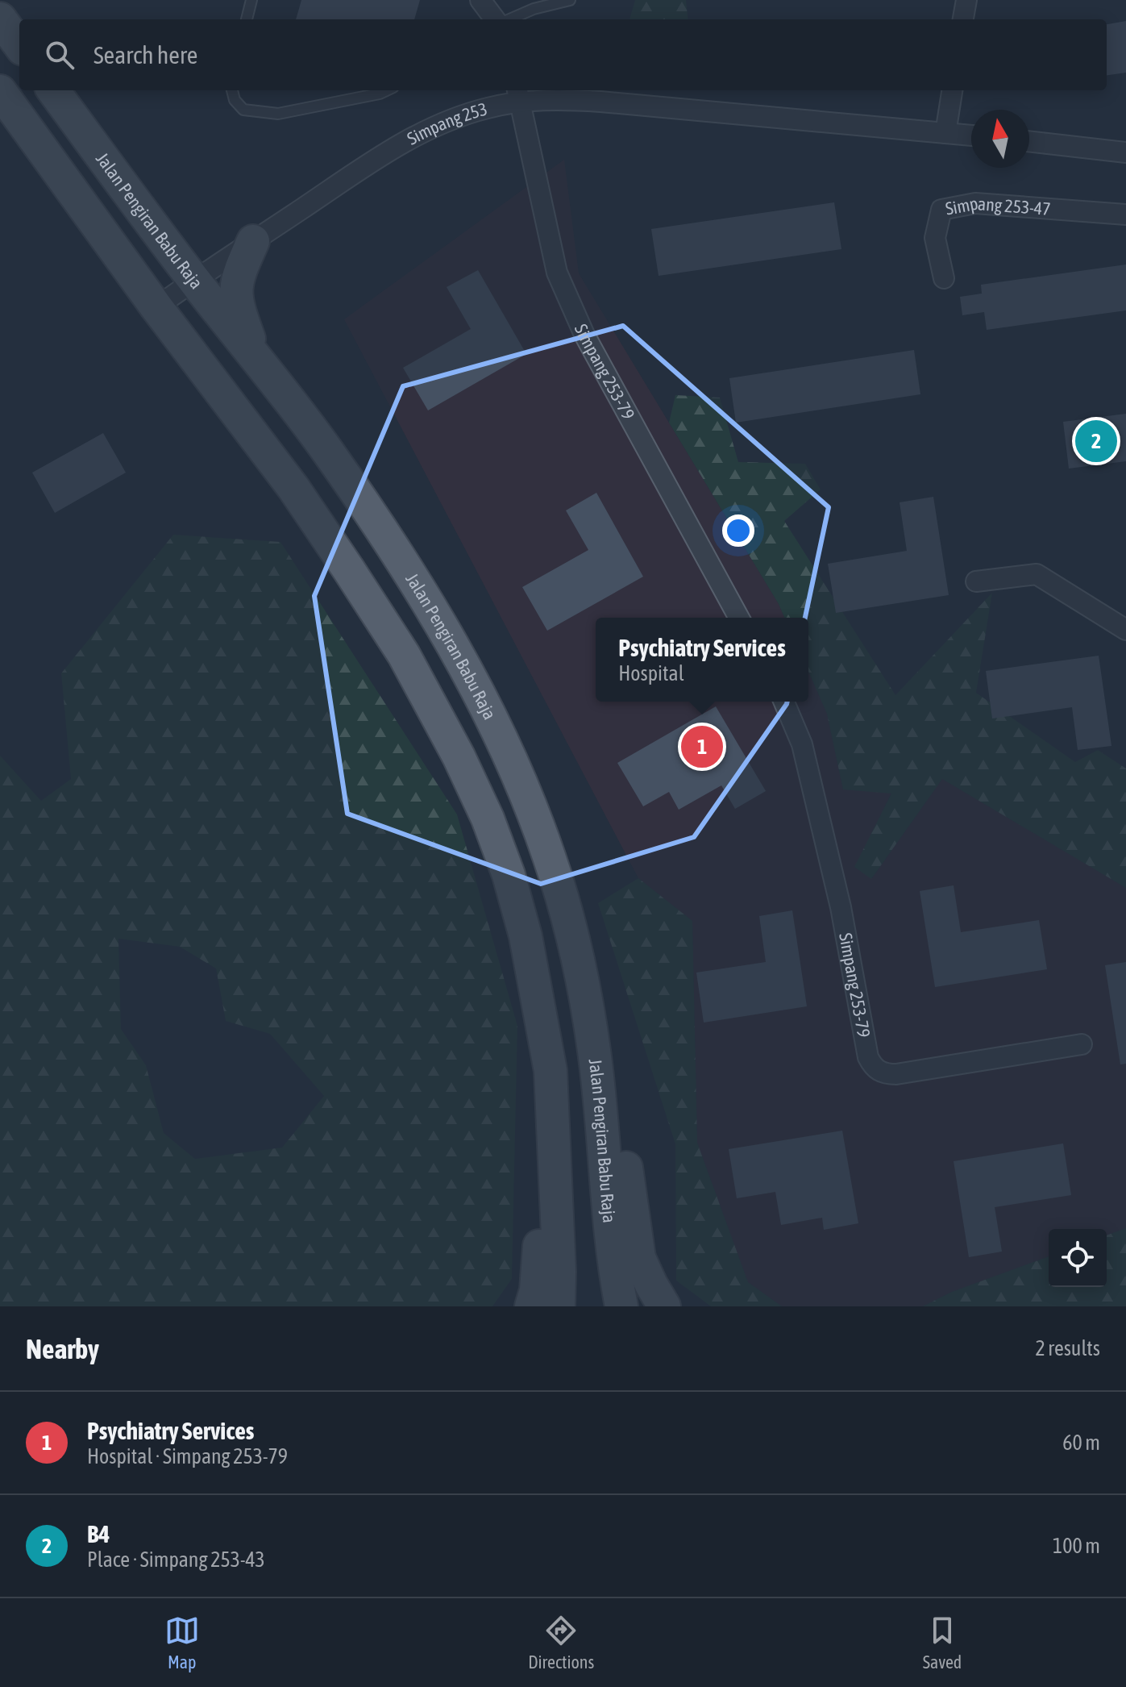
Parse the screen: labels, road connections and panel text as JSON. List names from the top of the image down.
{
  "streets": {
    "main road": ["Jalan Pengiran Babu Raja"],
    "street": ["Simpang 253", "Simpang 253-47", "Simpang 253-79"]
  },
  "crossings": [
    ["Simpang 253", "Jalan Pengiran Babu Raja"],
    ["Simpang 253", "Simpang 253-79"]
  ],
  "north": "top",
  "page": {
    "search": "Search here",
    "pins": ["2", "1"],
    "popup": ["Psychiatry Services", "Hospital"],
    "heading": ["Nearby", "2 results"],
    "list": [
      {
        "mark": "1",
        "name": "Psychiatry Services",
        "note": "Hospital · Simpang 253-79",
        "value": "60 m"
      },
      {
        "mark": "2",
        "name": "B4",
        "note": "Place · Simpang 253-43",
        "value": "100 m"
      }
    ],
    "nav": ["Map", "Directions", "Saved"]
  }
}
